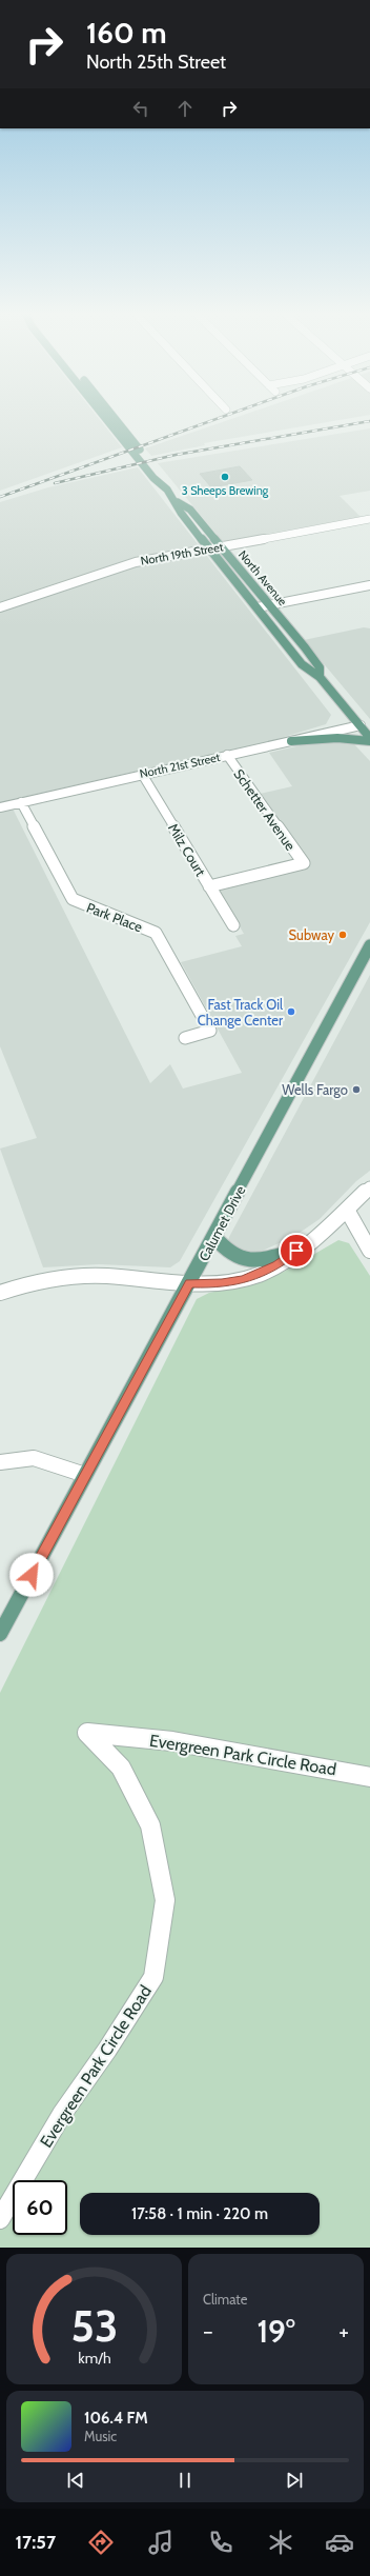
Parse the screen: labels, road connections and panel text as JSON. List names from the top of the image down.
{
  "streets": {
    "main road": ["North Avenue", "Calumet Drive"],
    "street": [
      "North 19th Street",
      "North 21st Street",
      "Schetter Avenue",
      "Milz Court",
      "Park Place",
      "Evergreen Park Circle Road"
    ]
  },
  "crossings": [
    ["North 19th Street", "North Avenue"],
    ["North Avenue", "North 21st Street"],
    ["North 21st Street", "Schetter Avenue"],
    ["North 21st Street", "Milz Court"],
    ["North 21st Street", "Park Place"],
    ["Schetter Avenue", "Milz Court"]
  ],
  "places": [
    "3 Sheeps Brewing",
    "Subway",
    "Fast Track Oil Change Center",
    "Wells Fargo"
  ],
  "page": {
    "turn": ["160 m", "North 25th Street"],
    "limit": "60",
    "trip": "17:58 · 1 min · 220 m",
    "tile": "Climate",
    "heat": ["−", "19°", "+"],
    "song": ["106.4 FM", "Music"],
    "tabs": "17:57",
    "gauge": ["53", "km/h"]
  }
}
